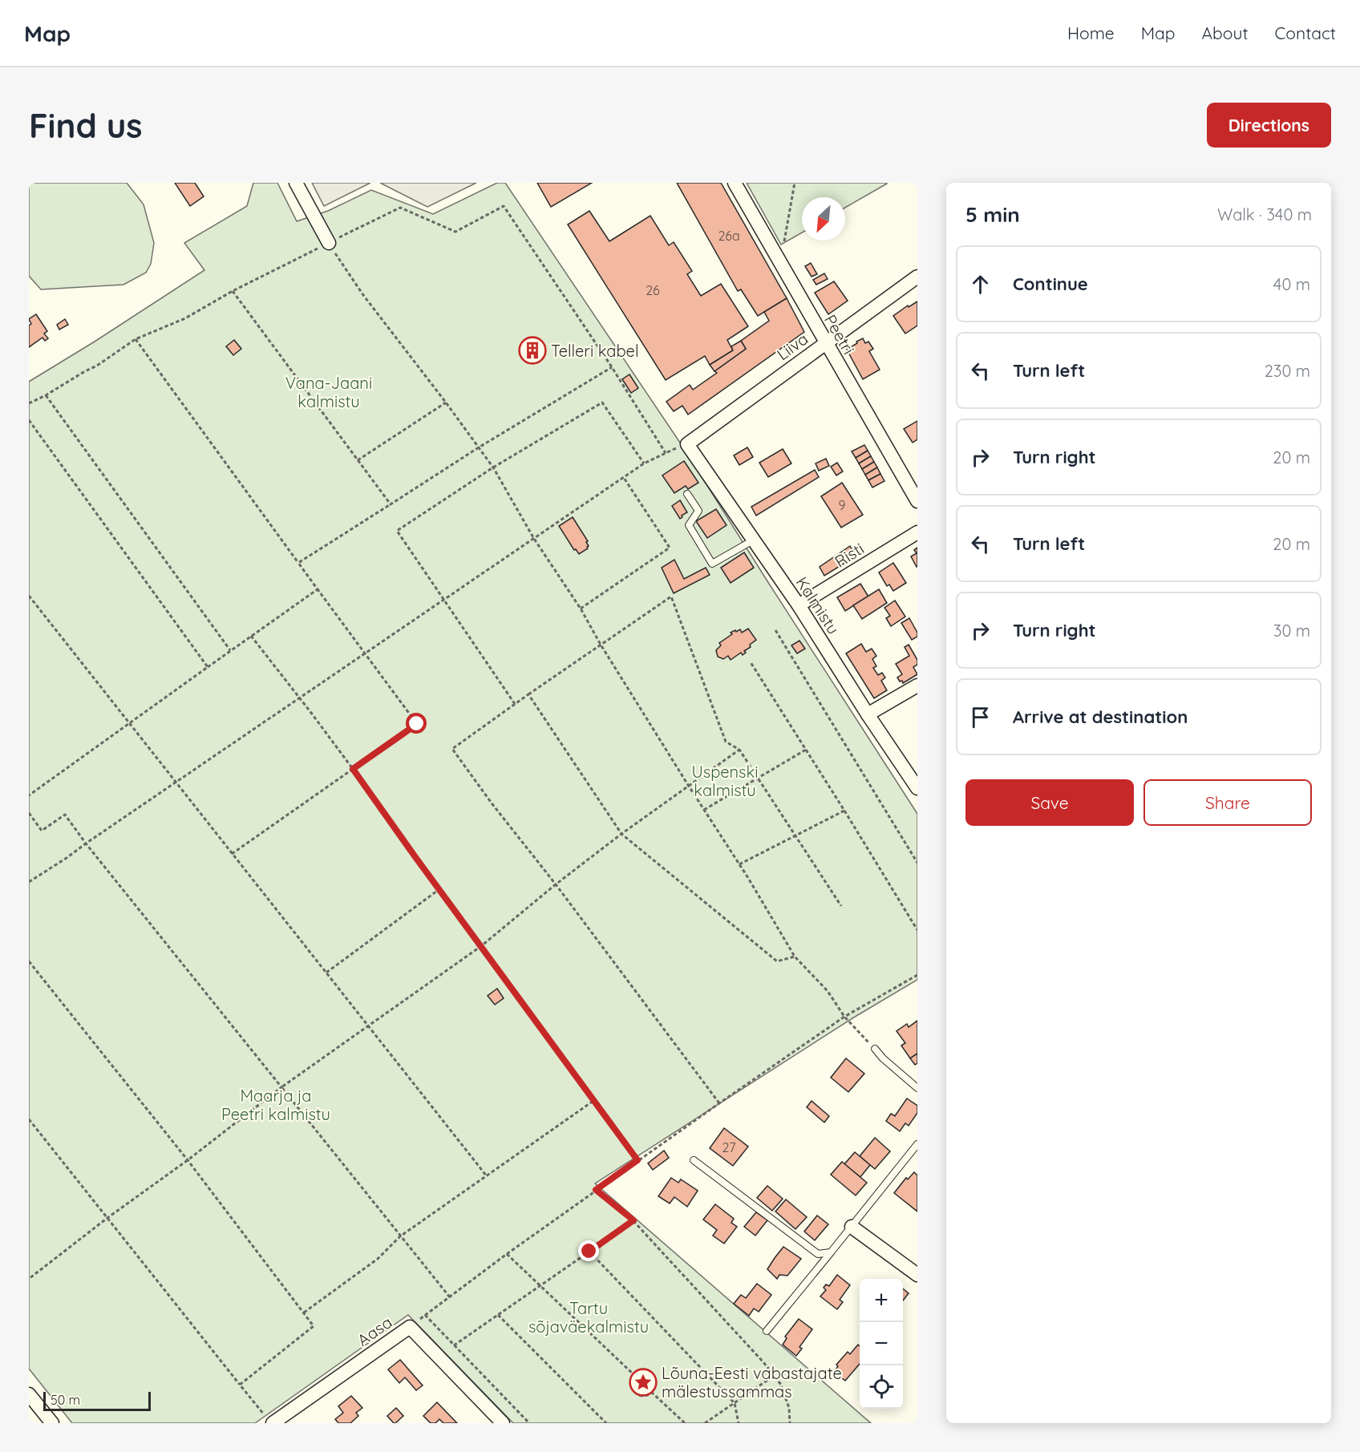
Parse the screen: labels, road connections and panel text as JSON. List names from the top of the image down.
{
  "streets": {
    "street": [
      "Peetri",
      "Liiva",
      "Risti",
      "Kalmistu",
      "Aasa"
    ]
  },
  "crossings": [
    ["Peetri", "Liiva"],
    ["Liiva", "Kalmistu"],
    ["Risti", "Kalmistu"]
  ],
  "parks": [
    "Vana-Jaani kalmistu",
    "Uspenski kalmistu",
    "Maarja ja Peetri kalmistu",
    "Tartu sõjaväekalmistu"
  ],
  "places": {
    "building": ["Telleri kabel"],
    "place": ["Lõuna-Eesti vabastajate mälestussammas"]
  },
  "house_numbers": [
    "26a",
    "26",
    "9",
    "27"
  ],
  "scale_bar": "50 m",
  "north": "bottom left",
  "page": {
    "header": "Map",
    "nav": [
      "Home",
      "Map",
      "About",
      "Contact"
    ],
    "buttons": [
      "Directions",
      ["Save", "Share"]
    ],
    "title": "Find us",
    "heading": ["5 min", "Walk · 340 m"],
    "list": [
      ["Continue", "40 m"],
      ["Turn left", "230 m"],
      ["Turn right", "20 m"],
      ["Turn left", "20 m"],
      ["Turn right", "30 m"],
      "Arrive at destination"
    ],
    "map_buttons": ["+", "−"],
    "scale": "50 m"
  }
}
